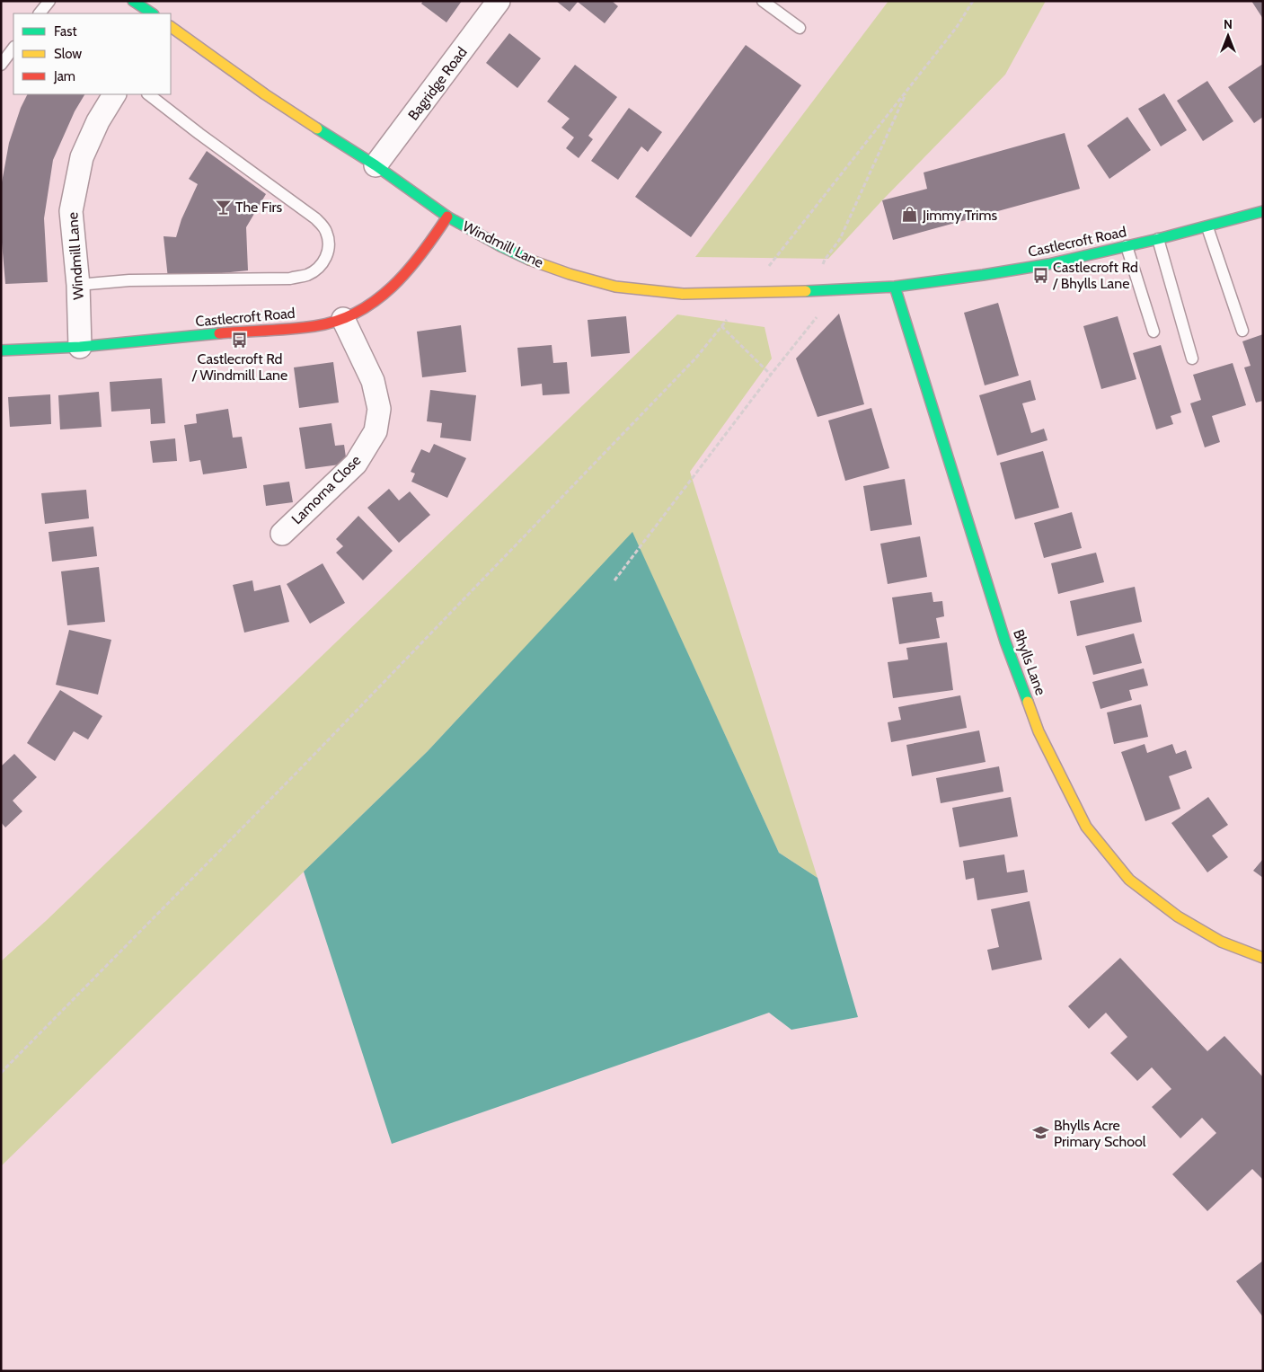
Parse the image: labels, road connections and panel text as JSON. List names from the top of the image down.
{
  "streets": {
    "street": [
      "Bagridge Road",
      "Castlecroft Road",
      "Windmill Lane",
      "Lamorna Close",
      "Bhylls Lane"
    ]
  },
  "crossings": [
    ["Bagridge Road", "Windmill Lane"],
    ["Castlecroft Road", "Windmill Lane"],
    ["Castlecroft Road", "Lamorna Close"],
    ["Castlecroft Road", "Bhylls Lane"],
    ["Windmill Lane", "Bhylls Lane"]
  ],
  "places": {
    "bar": ["The Firs"],
    "shop": ["Jimmy Trims"],
    "bus stop": ["Castlecroft Rd / Bhylls Lane", "Castlecroft Rd / Windmill Lane"],
    "school or university": ["Bhylls Acre Primary School"]
  },
  "legend": ["Fast", "Slow", "Jam"],
  "north": "top"
}
